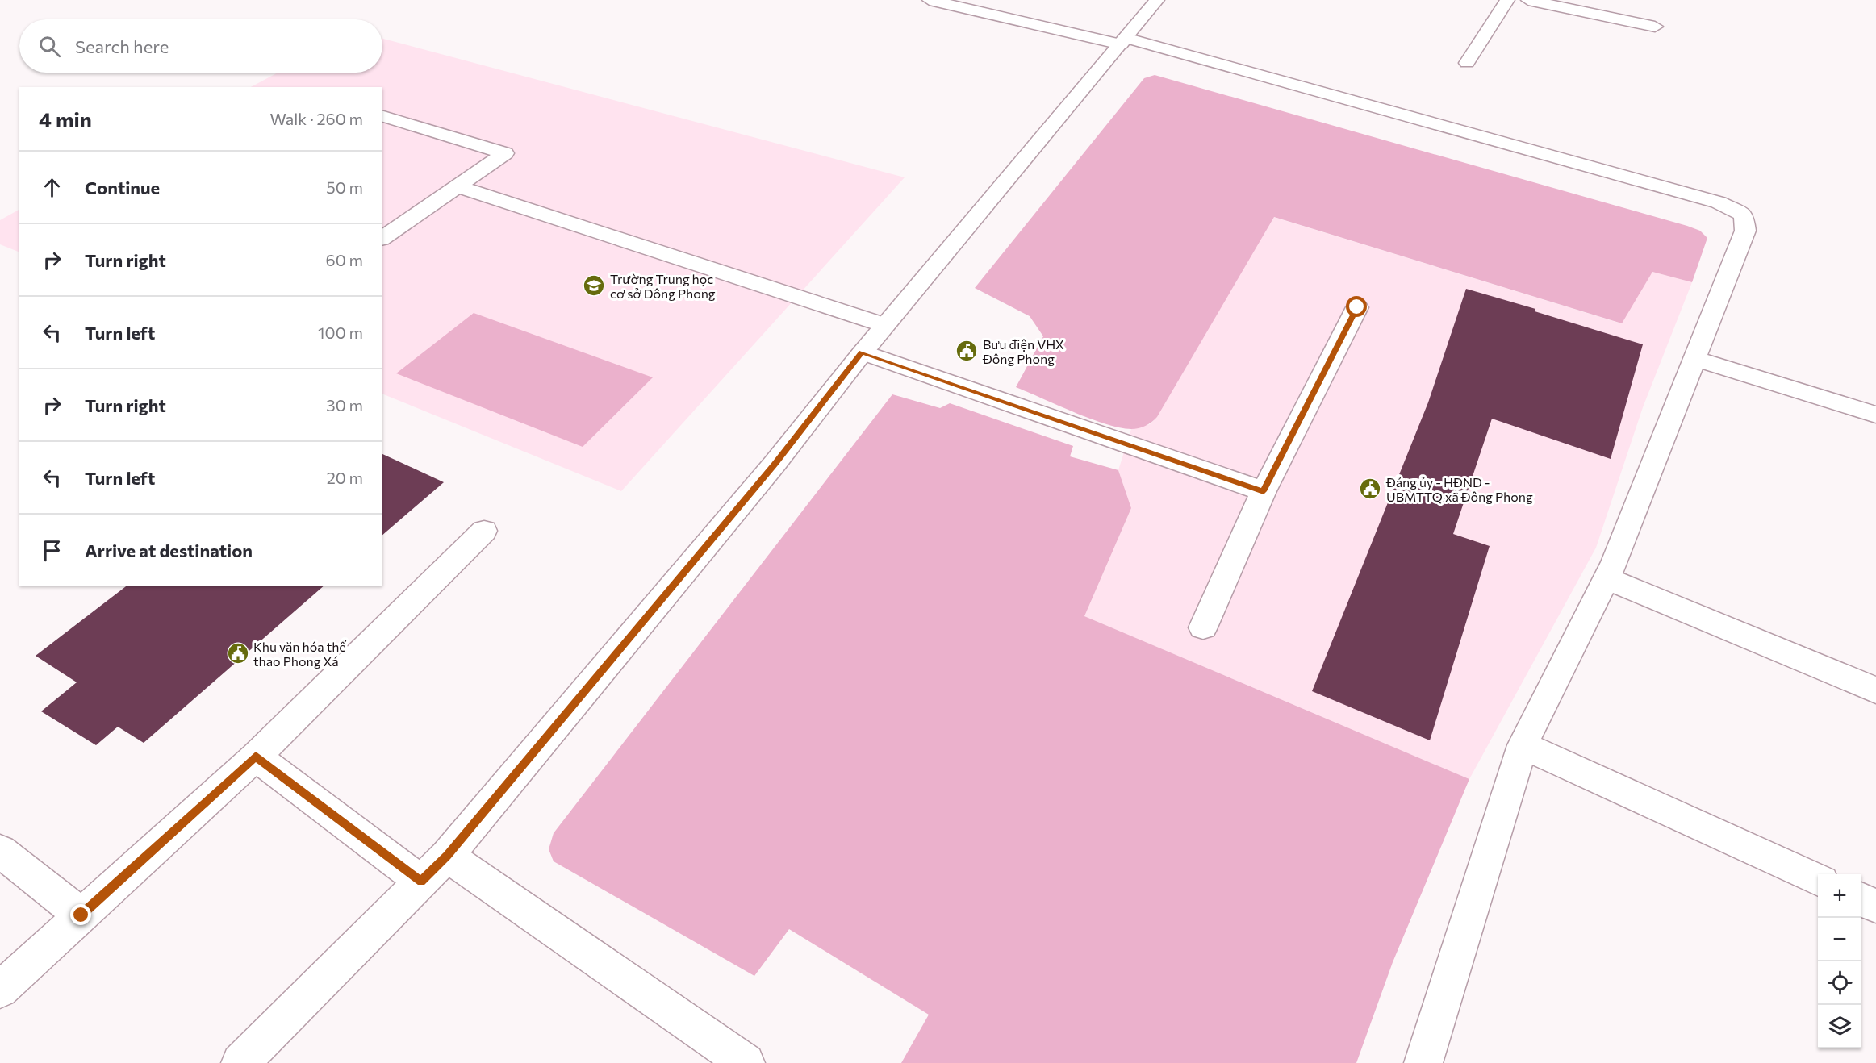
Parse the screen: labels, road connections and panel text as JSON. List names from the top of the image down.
{
  "places": {
    "school or university": ["Trường Trung học cơ sở Đông Phong"],
    "public building": ["Bưu điện VHX Đông Phong", "Đảng ủy - HĐND - UBMTTQ xã Đông Phong", "Khu văn hóa thể thao Phong Xá"]
  },
  "page": {
    "search": "Search here",
    "heading": ["4 min", "Walk · 260 m"],
    "list": [
      ["Continue", "50 m"],
      ["Turn right", "60 m"],
      ["Turn left", "100 m"],
      ["Turn right", "30 m"],
      ["Turn left", "20 m"],
      "Arrive at destination"
    ],
    "map_buttons": ["+", "−"]
  }
}
